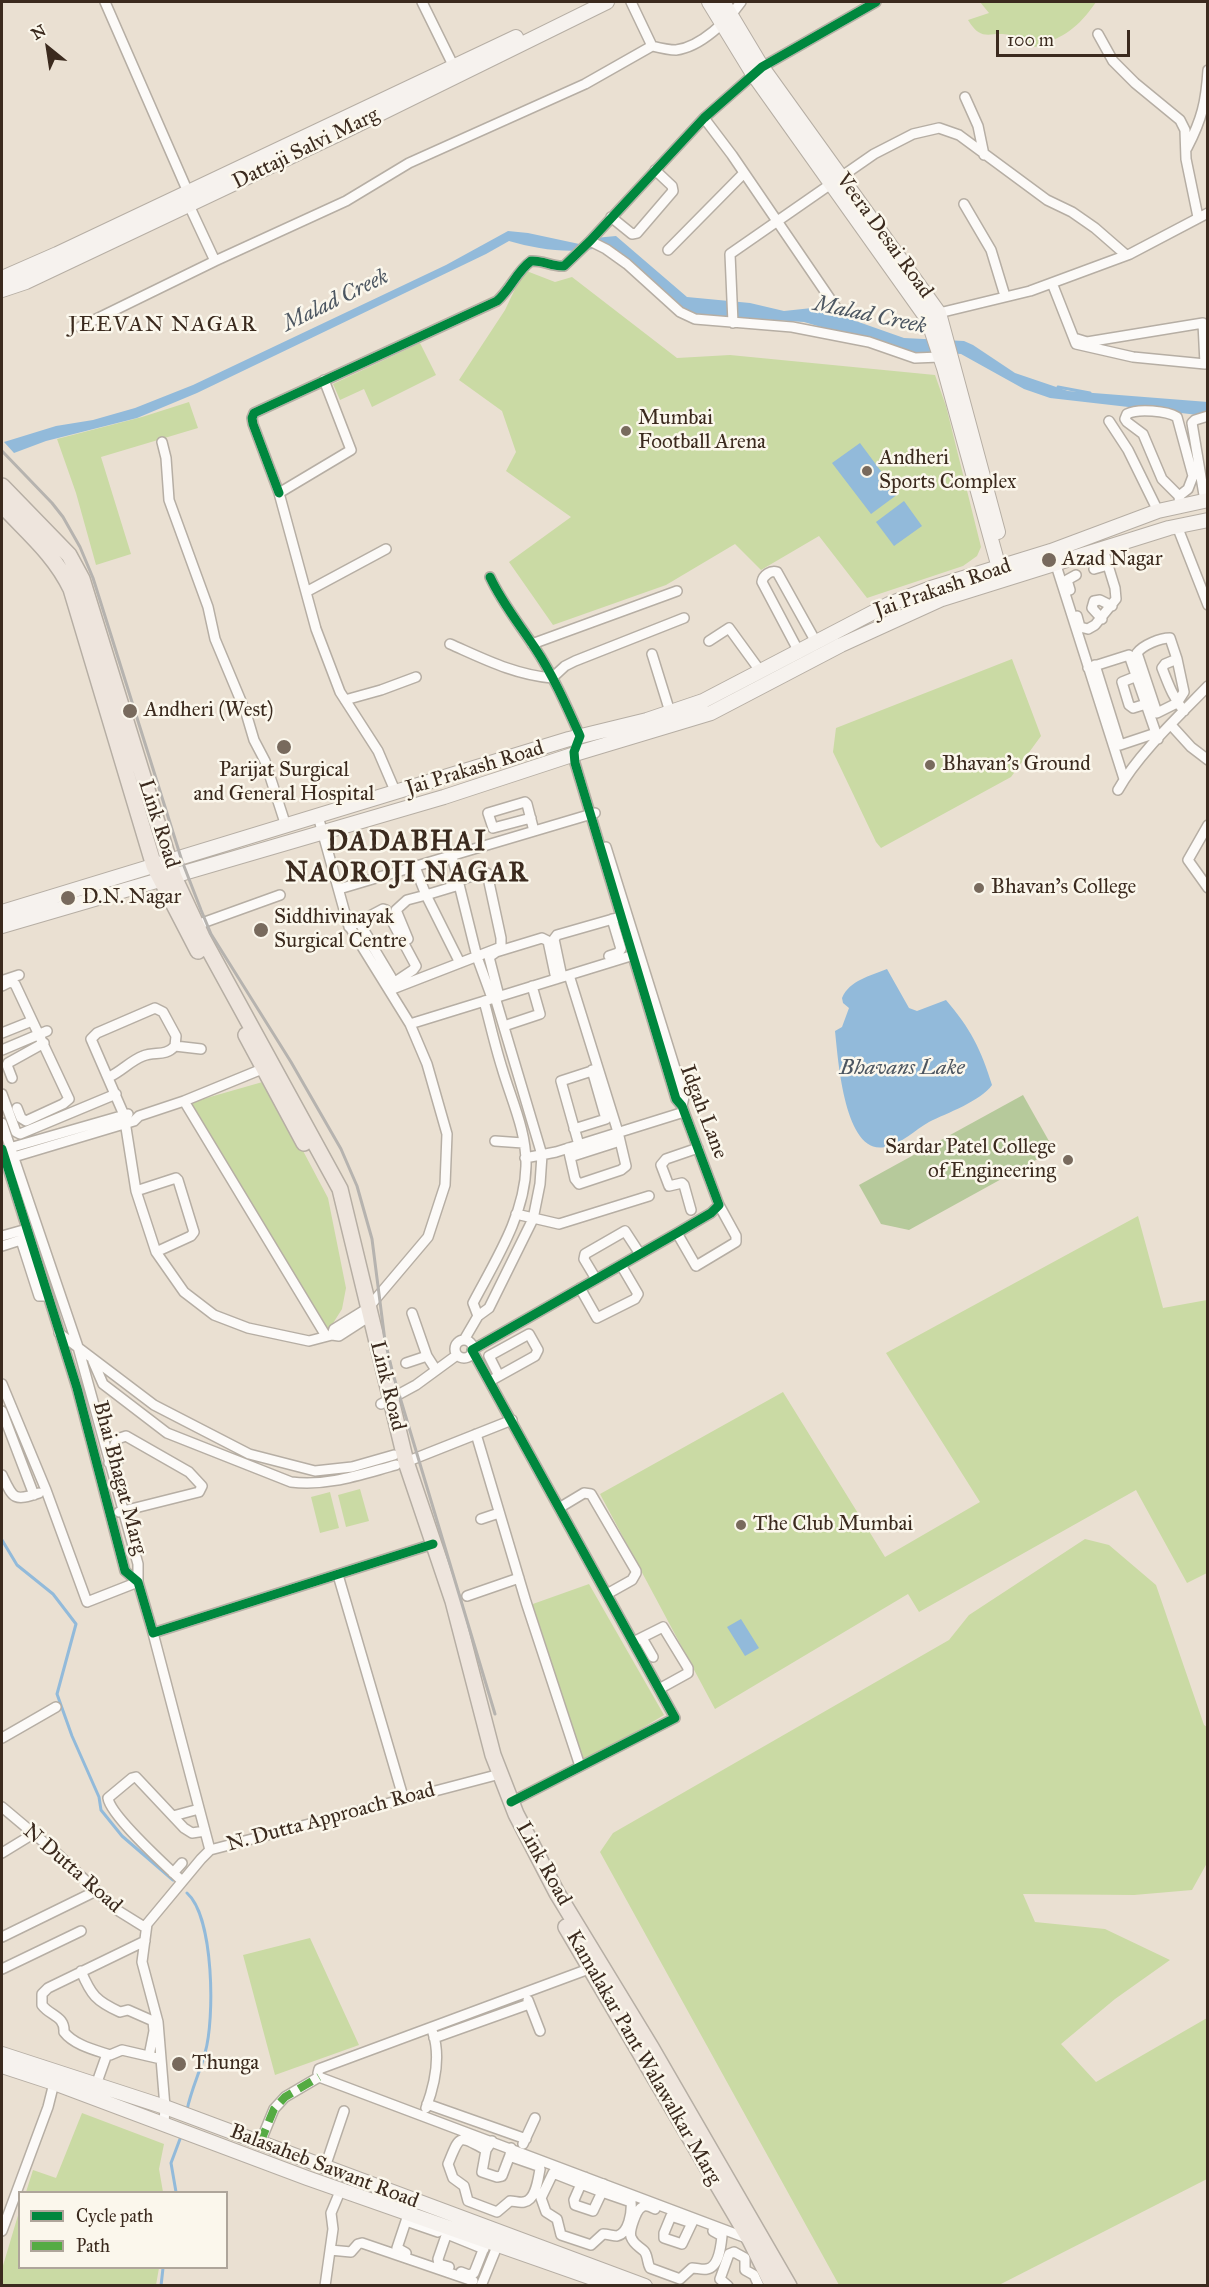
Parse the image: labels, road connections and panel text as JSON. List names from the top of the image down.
{
  "streets": {
    "main road": [
      "Dattaji Salvi Marg",
      "Veera Desai Road",
      "Jai Prakash Road",
      "Link Road",
      "Kamalakar Pant Walawalkar Marg",
      "Balasaheb Sawant Road"
    ],
    "street": [
      "Idgah Lane",
      "Bhai Bhagat Marg",
      "N. Dutta Approach Road",
      "N Dutta Road"
    ]
  },
  "crossings": [
    ["Veera Desai Road", "Jai Prakash Road"],
    ["Jai Prakash Road", "Link Road"],
    ["Jai Prakash Road", "Idgah Lane"],
    ["Link Road", "N. Dutta Approach Road"],
    ["Link Road", "Kamalakar Pant Walawalkar Marg"],
    ["Bhai Bhagat Marg", "N. Dutta Approach Road"],
    ["N. Dutta Approach Road", "N Dutta Road"],
    ["N. Dutta Approach Road", "Kamalakar Pant Walawalkar Marg"]
  ],
  "districts": ["JEEVAN NAGAR", "DADABHAI NAOROJI NAGAR"],
  "water": ["Malad Creek", "Bhavans Lake"],
  "places": [
    "Mumbai Football Arena",
    "Andheri Sports Complex",
    "Azad Nagar",
    "Andheri (West)",
    "Parijat Surgical and General Hospital",
    "Bhavan's Ground",
    "Bhavan's College",
    "D.N. Nagar",
    "Siddhivinayak Surgical Centre",
    "Sardar Patel College of Engineering",
    "The Club Mumbai",
    "Thunga"
  ],
  "legend": ["Cycle path", "Path"],
  "scale_bar": "100 m",
  "north": "top left"
}
